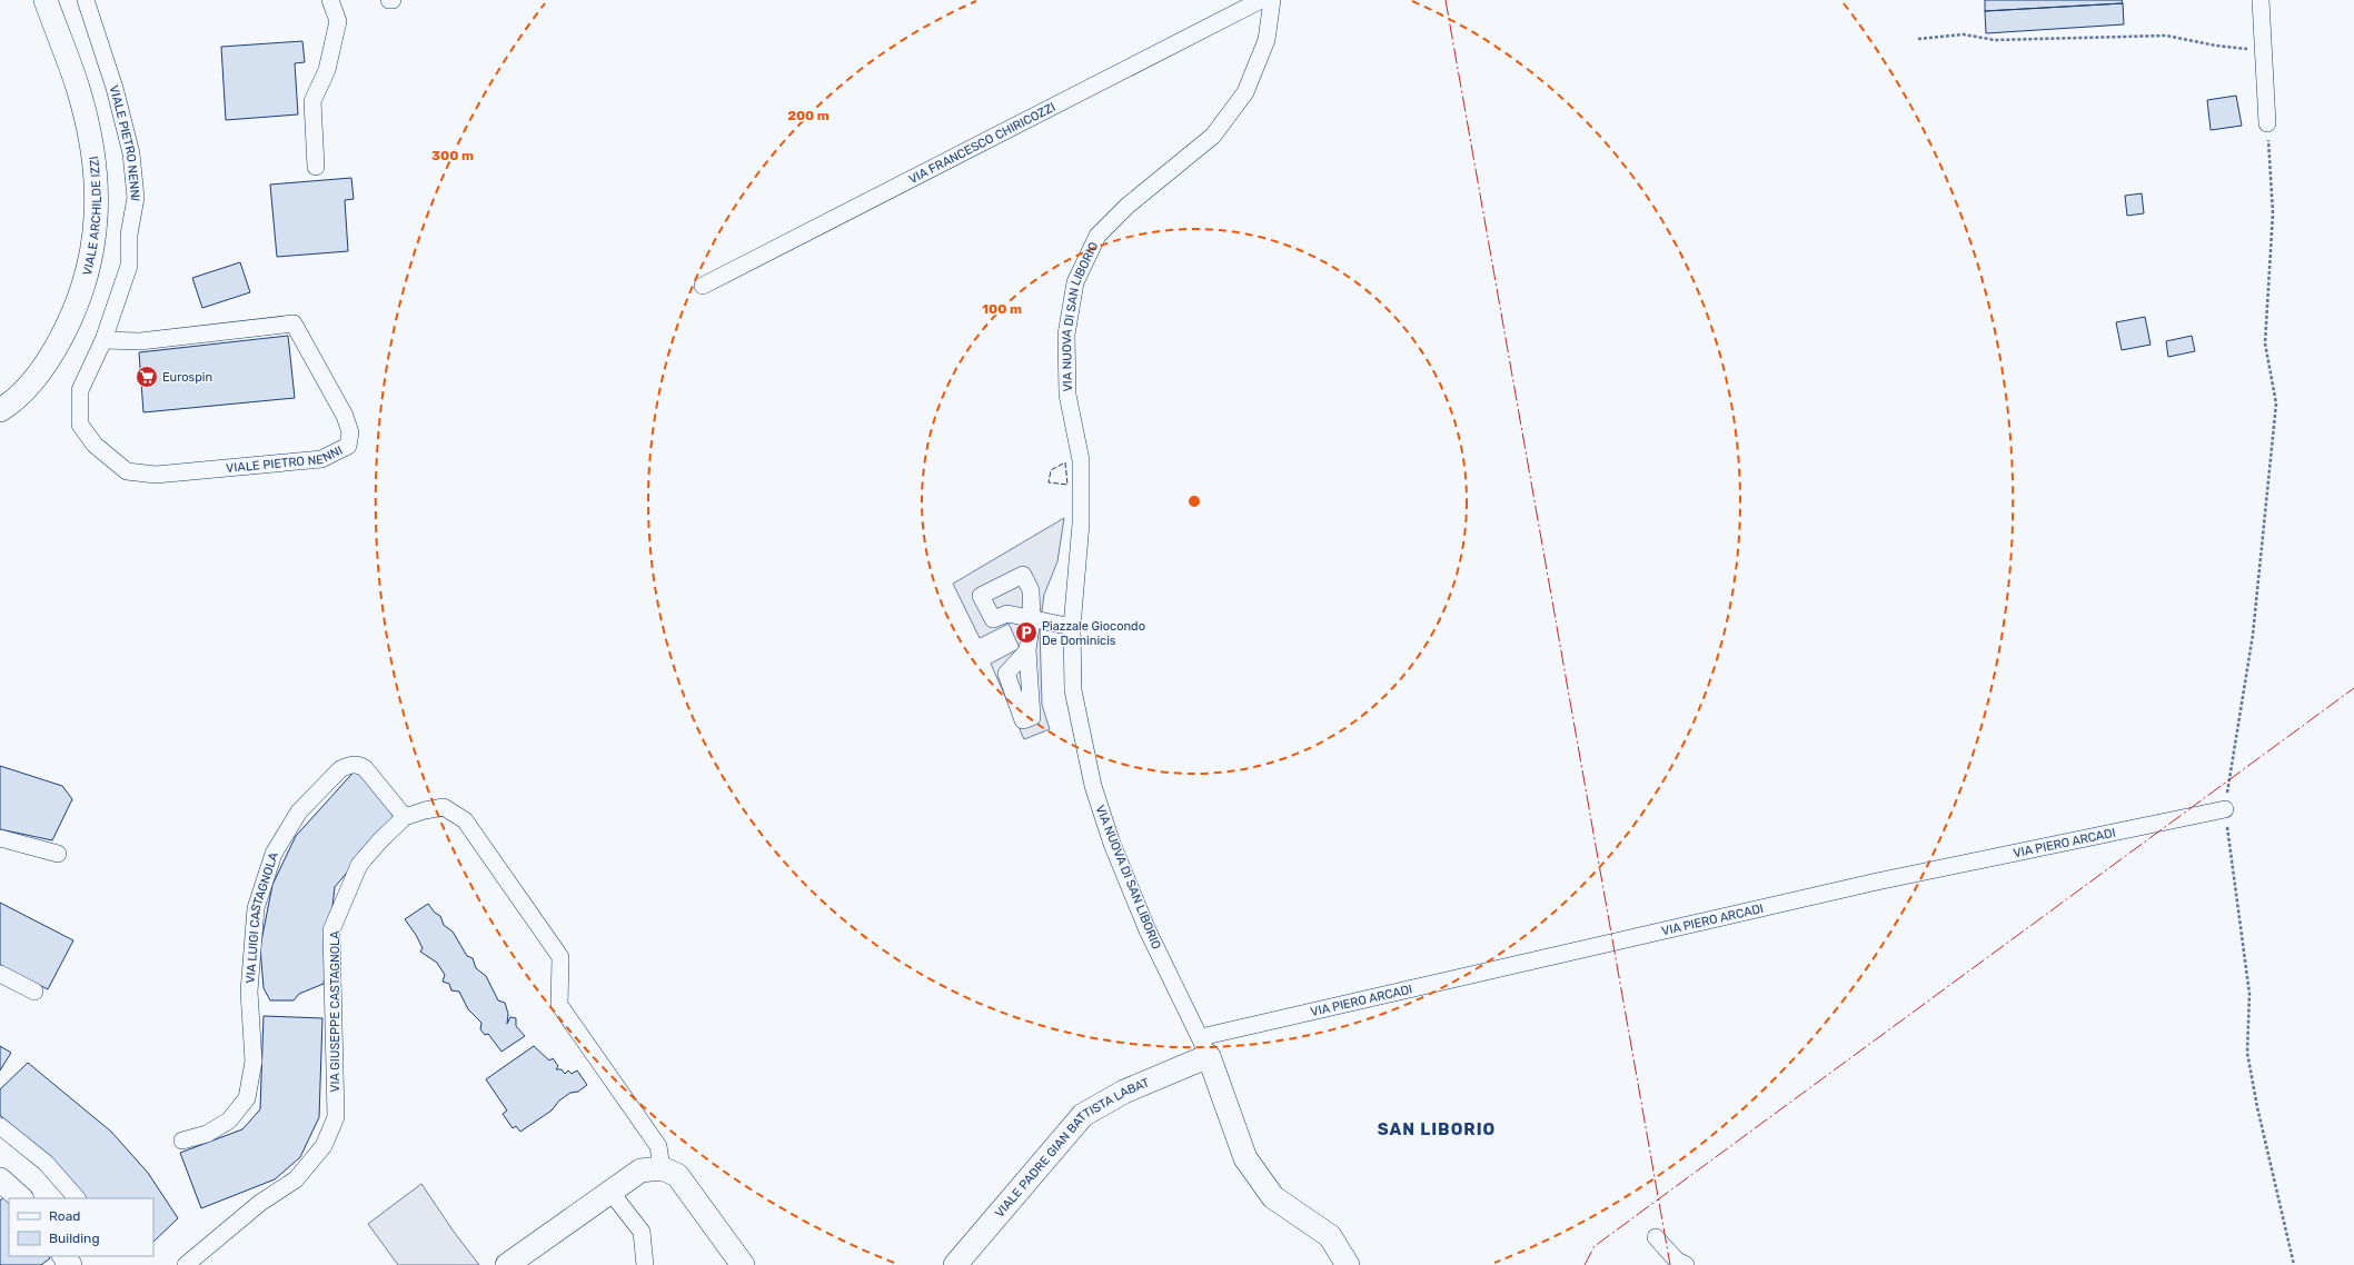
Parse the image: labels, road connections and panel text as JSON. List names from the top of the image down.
{
  "streets": {
    "street": [
      "VIA FRANCESCO CHIRICOZZI",
      "VIALE PIETRO NENNI",
      "VIALE ARCHILDE IZZI",
      "VIA NUOVA DI SAN LIBORIO",
      "VIA PIERO ARCADI",
      "VIA LUIGI CASTAGNOLA",
      "VIA GIUSEPPE CASTAGNOLA",
      "VIALE PADRE GIAN BATTISTA LABAT"
    ]
  },
  "crossings": [
    ["VIA NUOVA DI SAN LIBORIO", "VIA PIERO ARCADI"],
    ["VIA NUOVA DI SAN LIBORIO", "VIALE PADRE GIAN BATTISTA LABAT"],
    ["VIA PIERO ARCADI", "VIALE PADRE GIAN BATTISTA LABAT"],
    ["VIA LUIGI CASTAGNOLA", "VIA GIUSEPPE CASTAGNOLA"]
  ],
  "districts": ["SAN LIBORIO"],
  "places": {
    "supermarket": ["Eurospin"],
    "parking": ["Piazzale Giocondo De Dominicis"]
  },
  "legend": ["Road", "Building"],
  "rings": ["200 m", "300 m", "100 m"]
}
